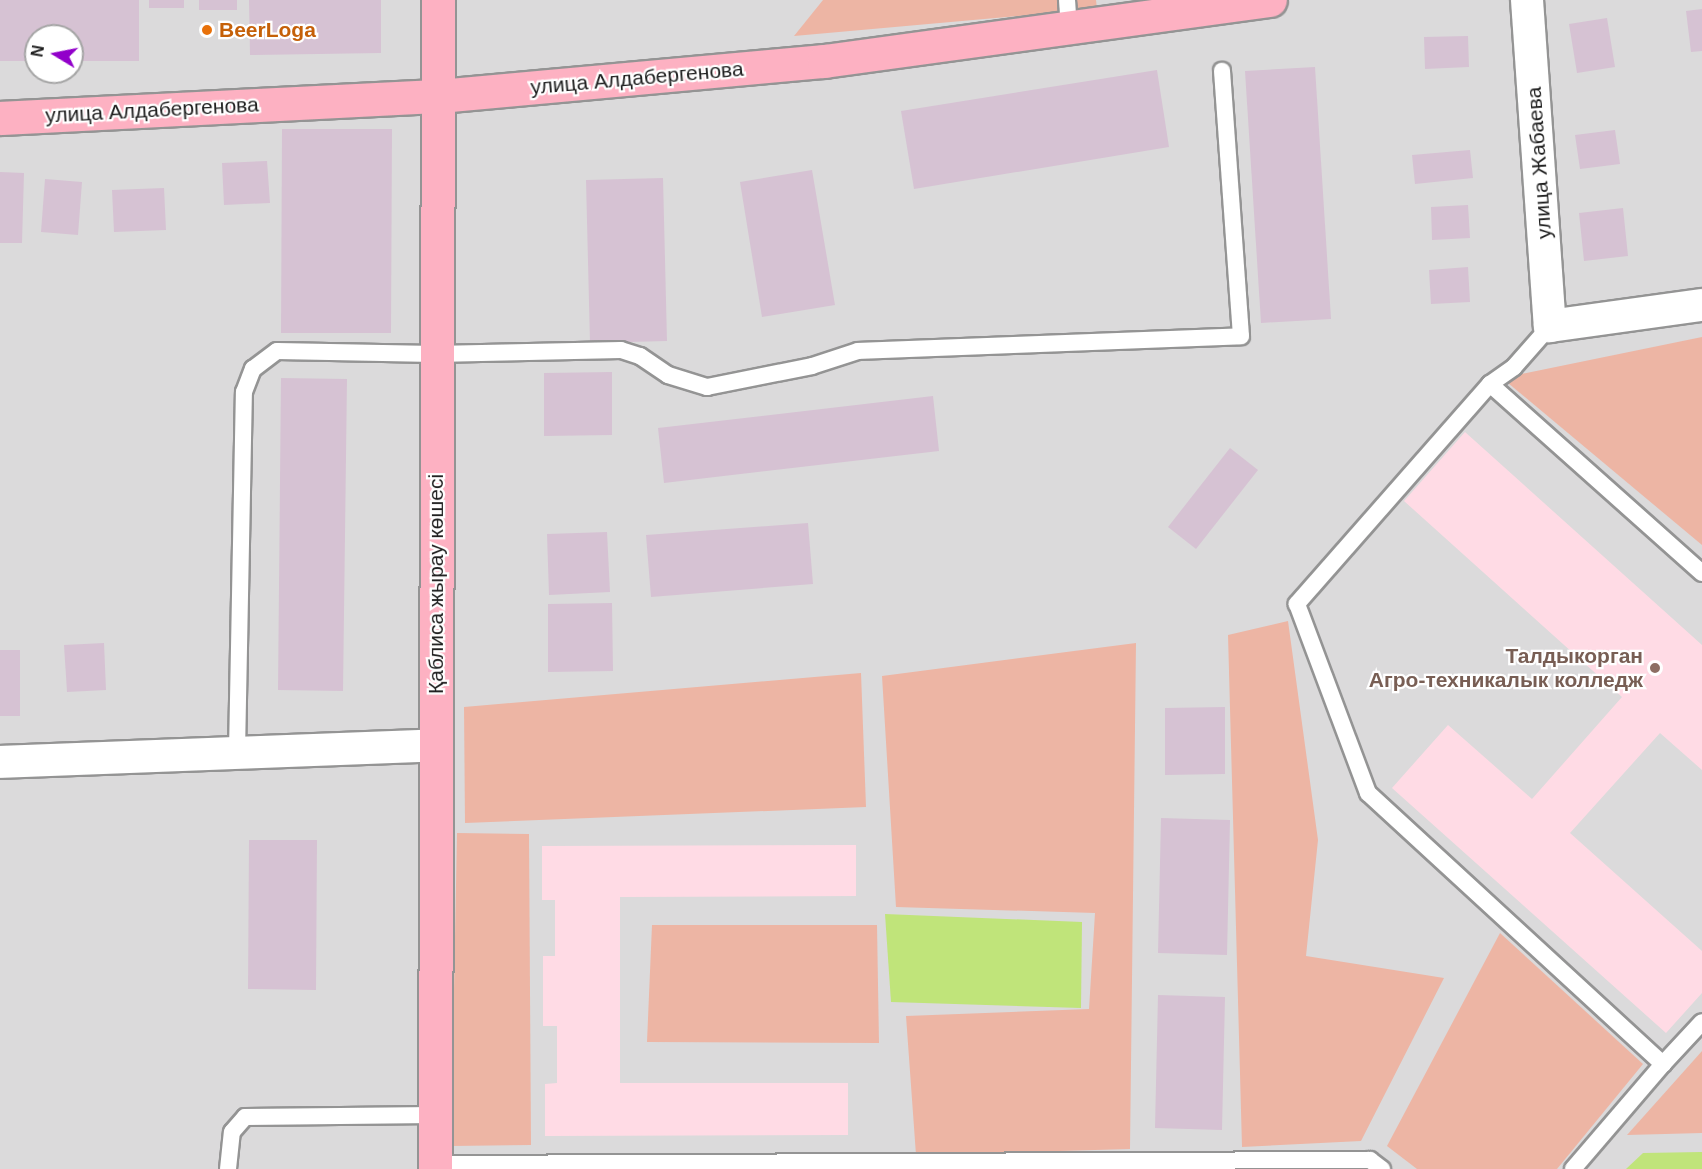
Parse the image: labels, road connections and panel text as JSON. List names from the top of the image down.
{
  "streets": {
    "street": ["улица Алдабергенова", "улица Жабаева", "Қаблиса жырау көшесі"]
  },
  "crossings": [
    ["улица Алдабергенова", "Қаблиса жырау көшесі"]
  ],
  "places": ["BeerLoga", "Талдыкорган Агро-техникалык колледж"],
  "north": "left"
}
